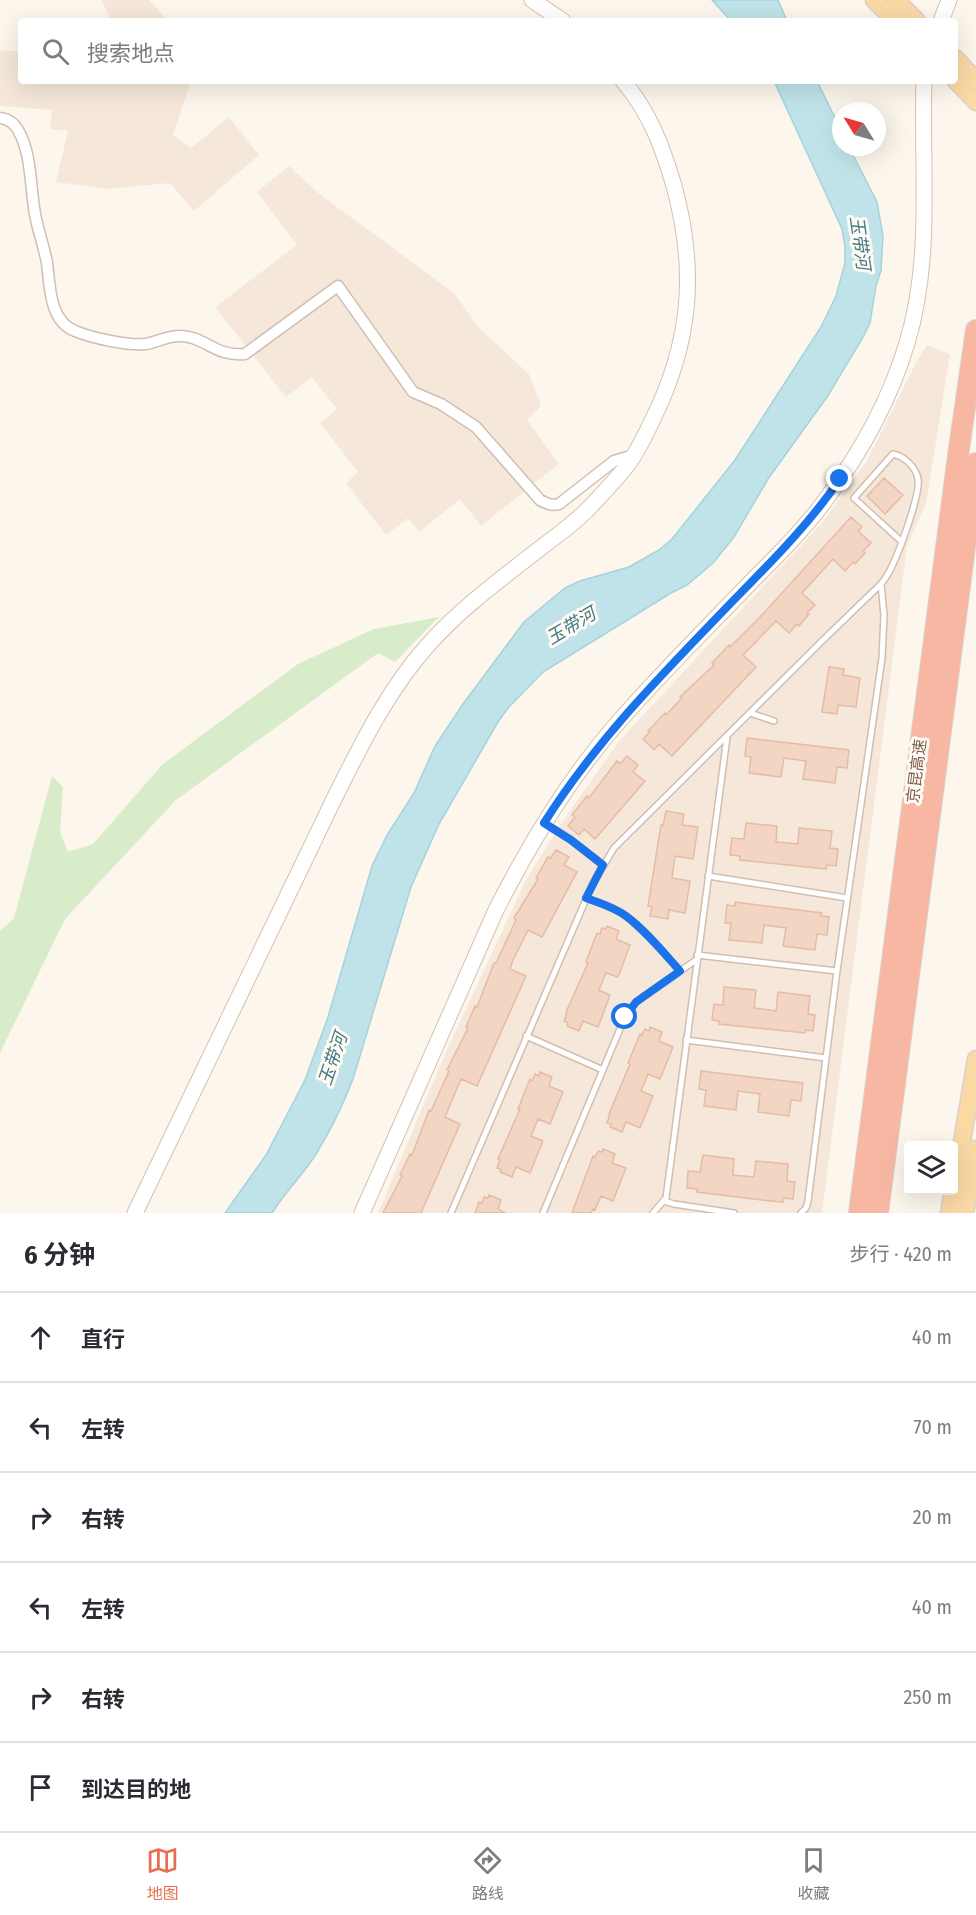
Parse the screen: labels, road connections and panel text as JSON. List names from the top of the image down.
{
  "streets": {
    "highway": ["京昆高速"]
  },
  "water": ["玉带河"],
  "north": "top left",
  "page": {
    "search": "搜索地点",
    "heading": ["6 分钟", "步行 · 420 m"],
    "list": [
      ["直行", "40 m"],
      ["左转", "70 m"],
      ["右转", "20 m"],
      ["左转", "40 m"],
      ["右转", "250 m"],
      "到达目的地"
    ],
    "nav": ["地图", "路线", "收藏"]
  }
}
